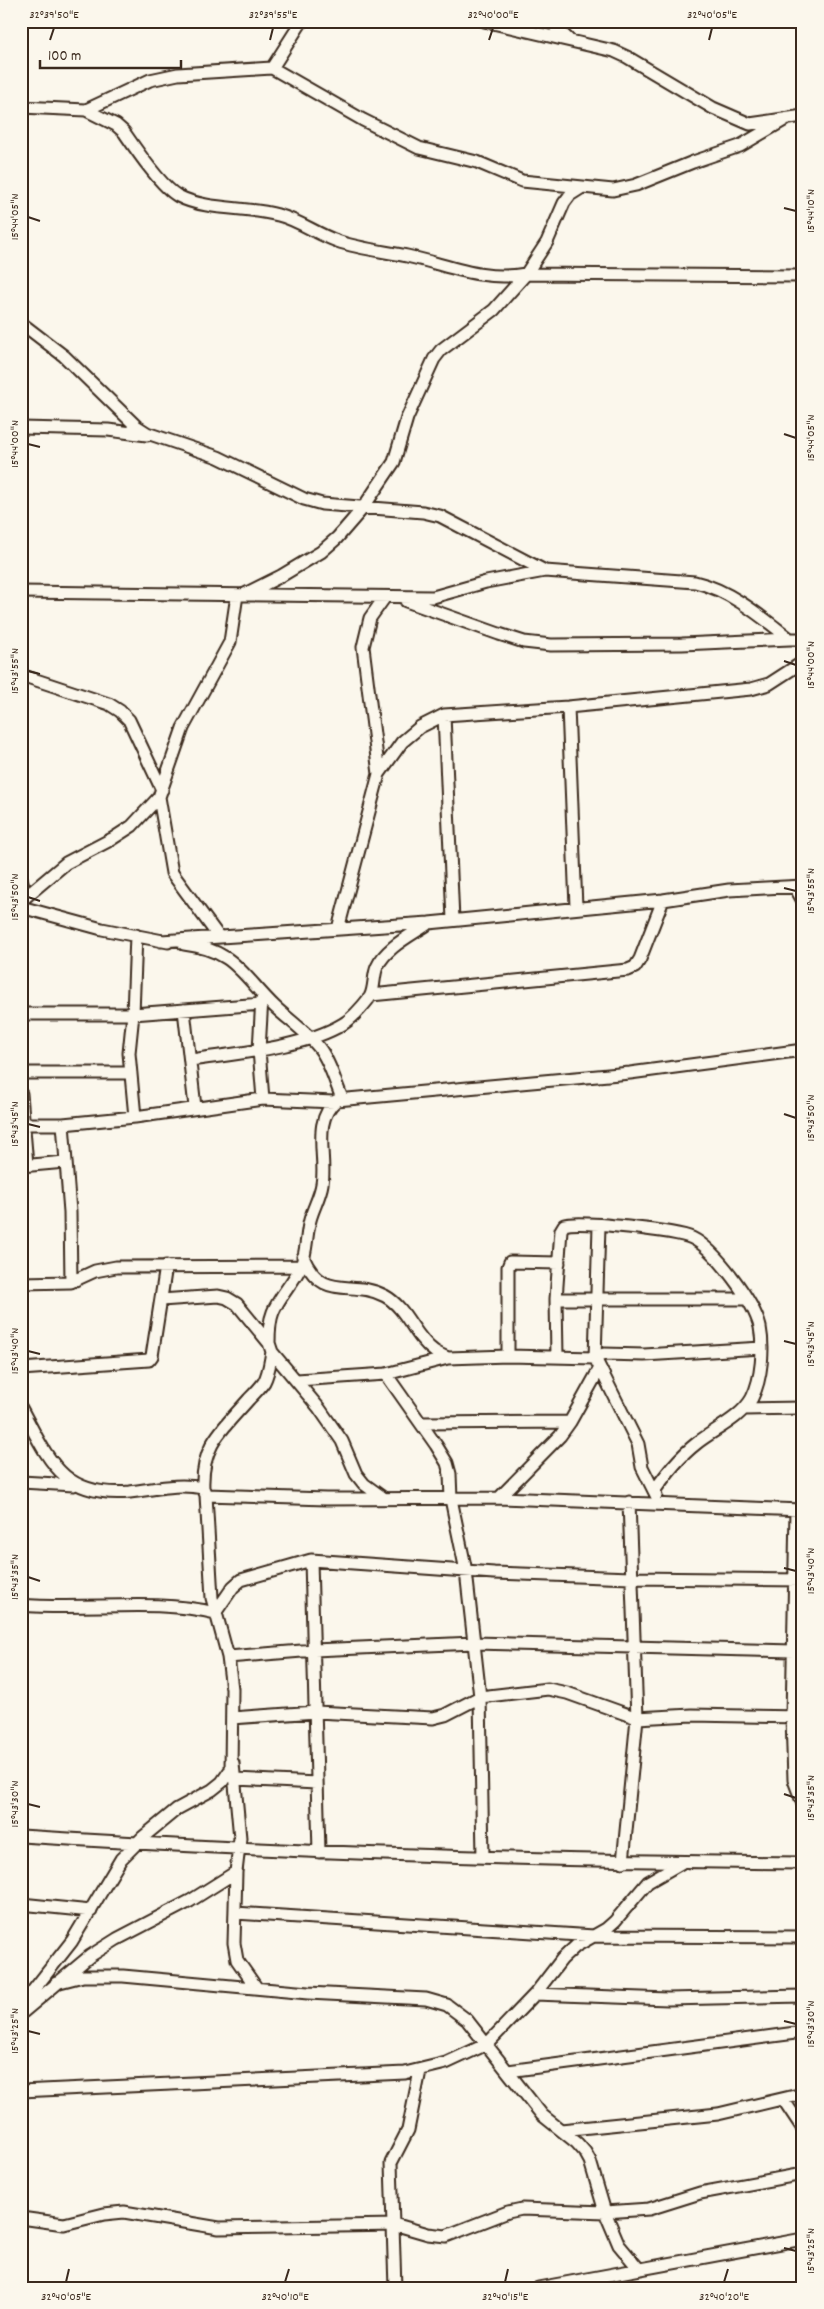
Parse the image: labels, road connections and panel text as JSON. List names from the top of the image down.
{
  "scale_bar": "100 m",
  "coordinates": [
    "32°39'50\"E",
    "32°39'55\"E",
    "32°40'00\"E",
    "32°40'05\"E",
    "15°44'10\"N",
    "15°44'05\"N",
    "15°44'00\"N",
    "15°43'55\"N",
    "15°43'50\"N",
    "15°43'45\"N",
    "15°43'40\"N",
    "15°43'35\"N",
    "15°43'30\"N",
    "15°43'25\"N",
    "32°40'10\"E",
    "32°40'15\"E",
    "32°40'20\"E"
  ]
}
